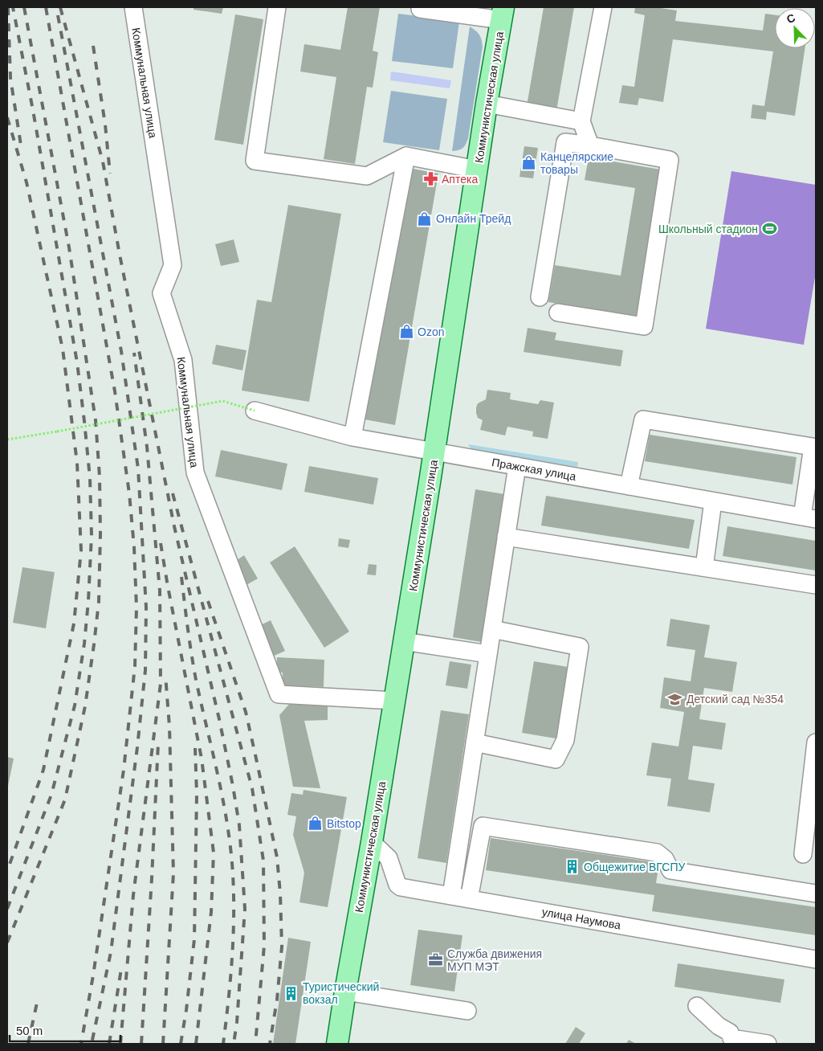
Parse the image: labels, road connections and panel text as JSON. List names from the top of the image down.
{
  "streets": {
    "main road": ["Коммунистическая улица"],
    "street": ["Коммунальная улица", "Пражская улица", "улица Наумова"]
  },
  "crossings": [
    ["Коммунальная улица", "Коммунистическая улица"],
    ["Коммунистическая улица", "Пражская улица"],
    ["Коммунистическая улица", "улица Наумова"]
  ],
  "places": {
    "shop": [
      "Канцелярские товары",
      "Онлайн Трейд",
      "Ozon",
      "Bitstop"
    ],
    "pharmacy": ["Аптека"],
    "sports": ["Школьный стадион"],
    "school or university": ["Детский сад №354"],
    "building": ["Общежитие ВГСПУ", "Туристический вокзал"],
    "office": ["Служба движения МУП МЭТ"]
  },
  "scale_bar": "50 m",
  "north": "top left"
}
